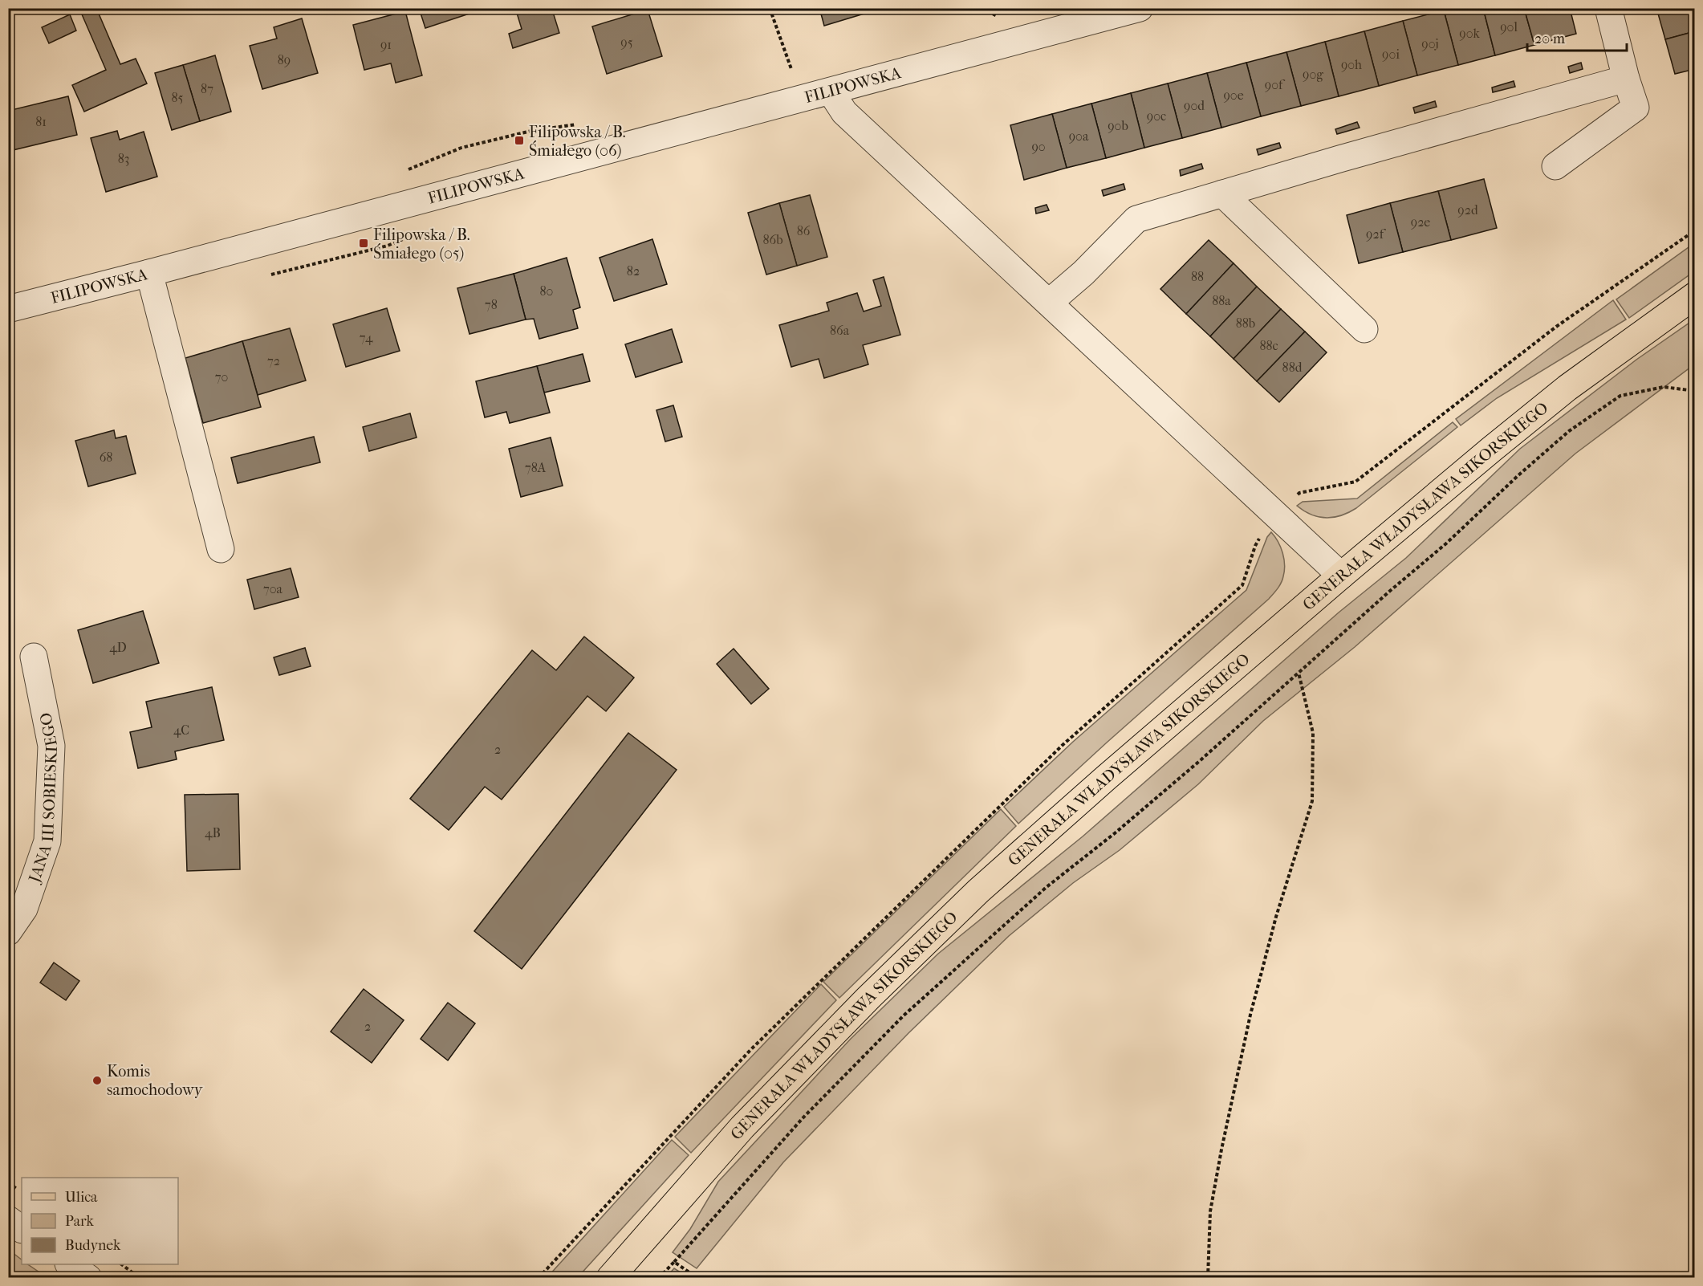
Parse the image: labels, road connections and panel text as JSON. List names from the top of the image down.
{
  "streets": {
    "main road": ["GENERAŁA WŁADYSŁAWA SIKORSKIEGO"],
    "street": ["FILIPOWSKA", "JANA III SOBIESKIEGO"]
  },
  "places": {
    "transit": ["Filipowska / B. Śmiałego (06)", "Filipowska / B. Śmiałego (05)"],
    "other": ["Komis samochodowy"]
  },
  "house_numbers": [
    "90l",
    "90k",
    "95",
    "90j",
    "91",
    "90i",
    "89",
    "90h",
    "90g",
    "90f",
    "87",
    "90e",
    "85",
    "90d",
    "90c",
    "81",
    "90b",
    "90a",
    "90",
    "83",
    "92d",
    "92e",
    "86",
    "92f",
    "86b",
    "82",
    "88",
    "80",
    "88a",
    "78",
    "88b",
    "86a",
    "74",
    "88c",
    "72",
    "88d",
    "70",
    "68",
    "78A",
    "70a",
    "4D",
    "4C",
    "2",
    "4B",
    "2"
  ],
  "legend": ["Ulica", "Park", "Budynek"],
  "scale_bar": "20 m"
}
